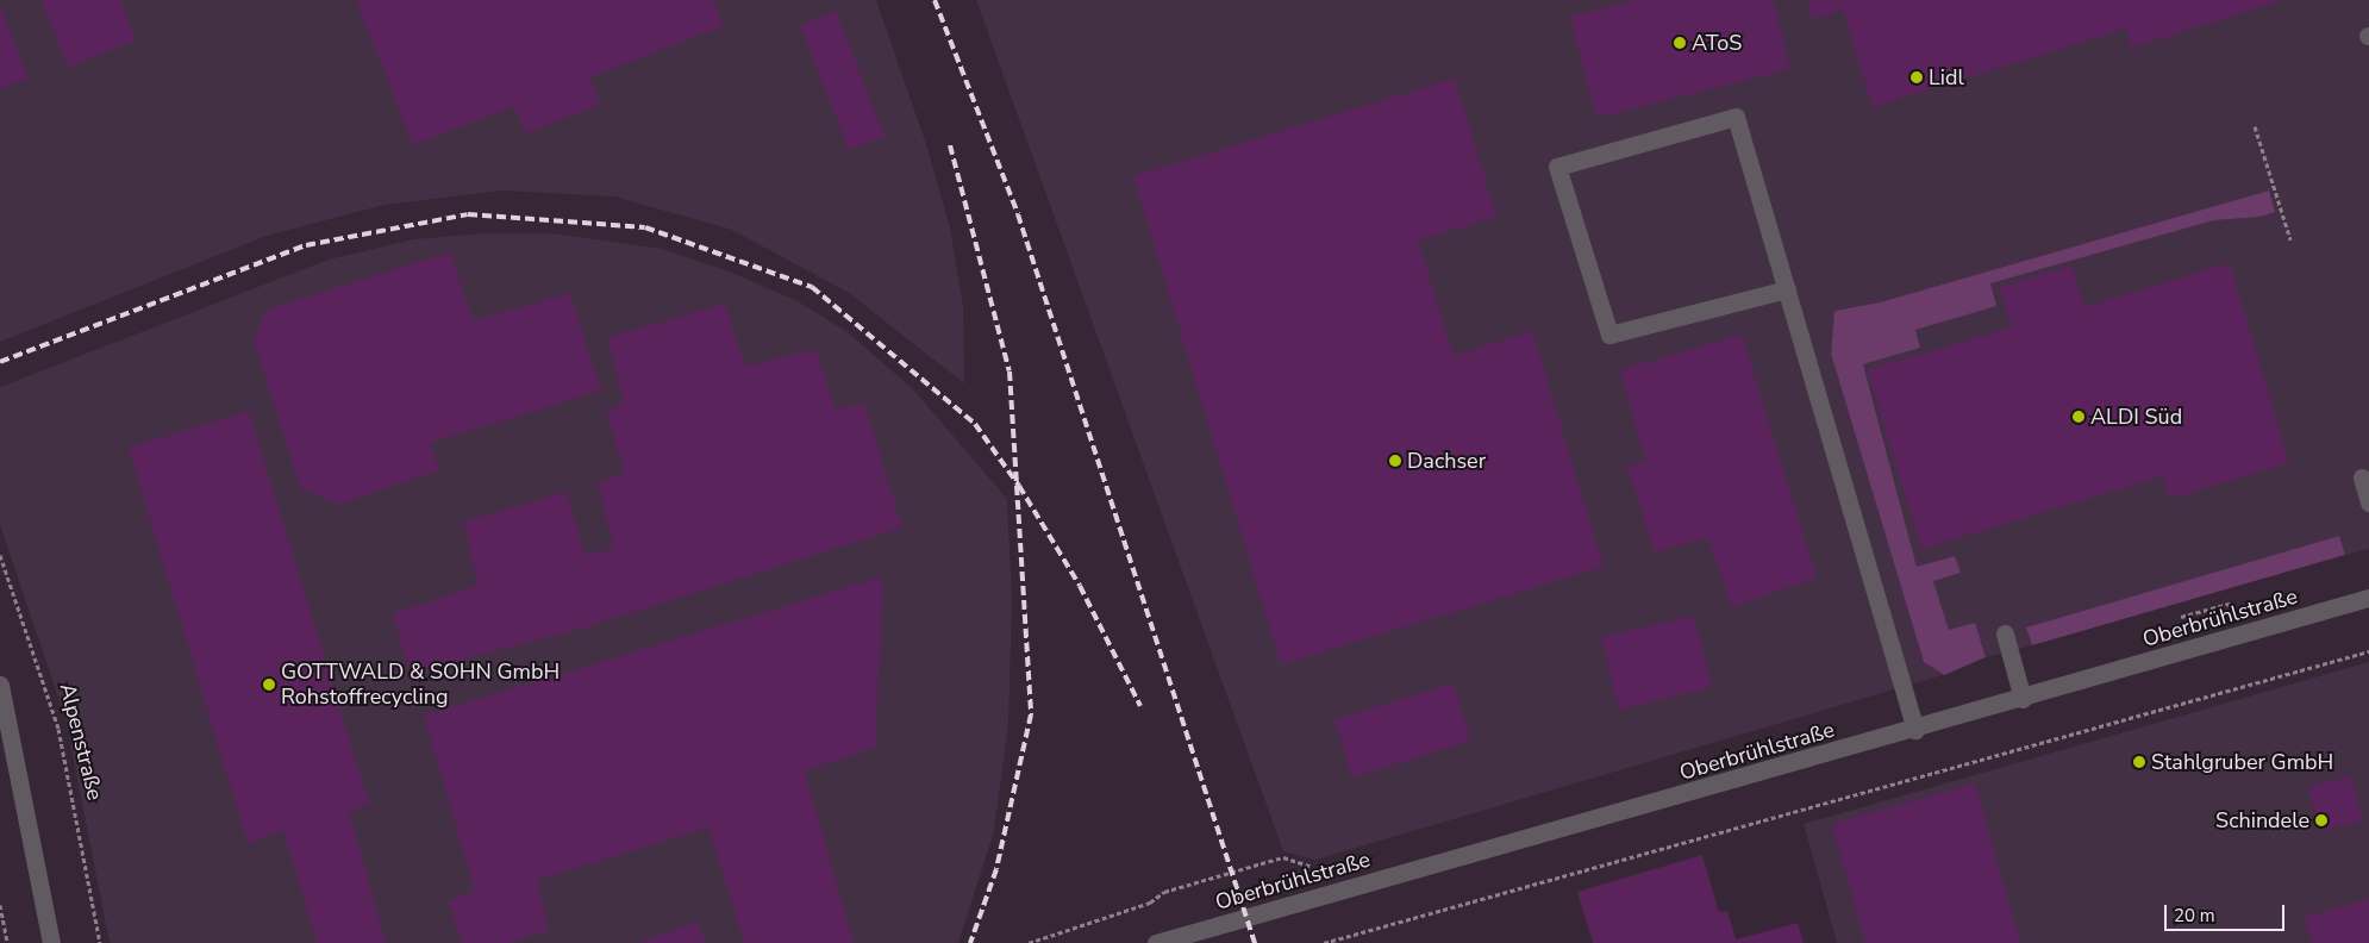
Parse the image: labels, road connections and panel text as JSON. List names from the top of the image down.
{
  "streets": {
    "street": ["Oberbrühlstraße"],
    "path": ["Alpenstraße"]
  },
  "places": [
    "AToS",
    "Lidl",
    "ALDI Süd",
    "Dachser",
    "GOTTWALD & SOHN GmbH Rohstoffrecycling",
    "Stahlgruber GmbH",
    "Schindele"
  ],
  "scale_bar": "20 m"
}
